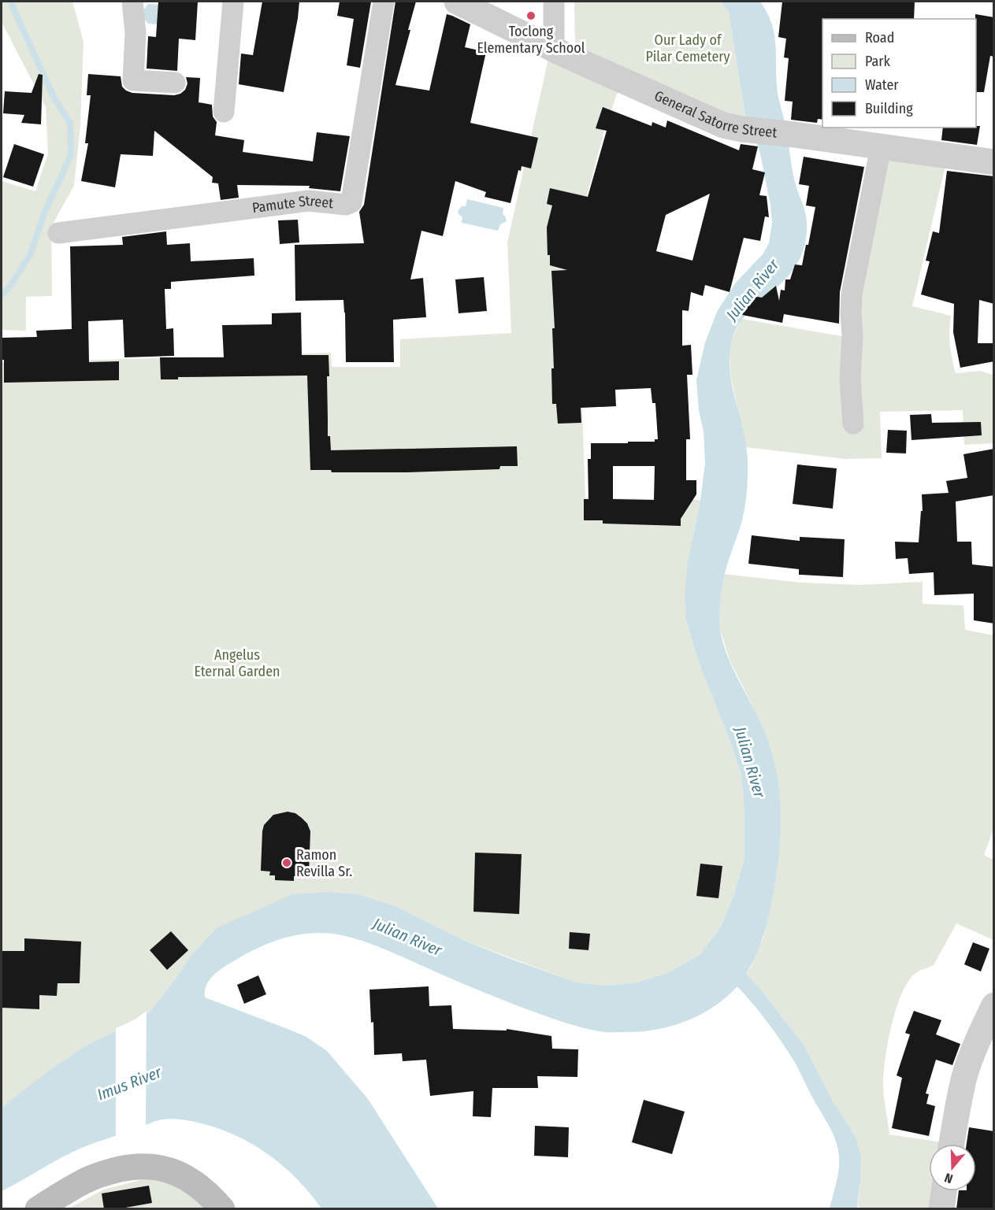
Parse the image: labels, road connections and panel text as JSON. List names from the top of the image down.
{
  "streets": {
    "street": ["General Satorre Street", "Pamute Street"]
  },
  "water": ["Julian River", "Imus River"],
  "parks": ["Our Lady of Pilar Cemetery", "Angelus Eternal Garden"],
  "places": ["Toclong Elementary School", "Ramon Revilla Sr."],
  "legend": [
    "Road",
    "Park",
    "Water",
    "Building"
  ],
  "north": "bottom"
}
